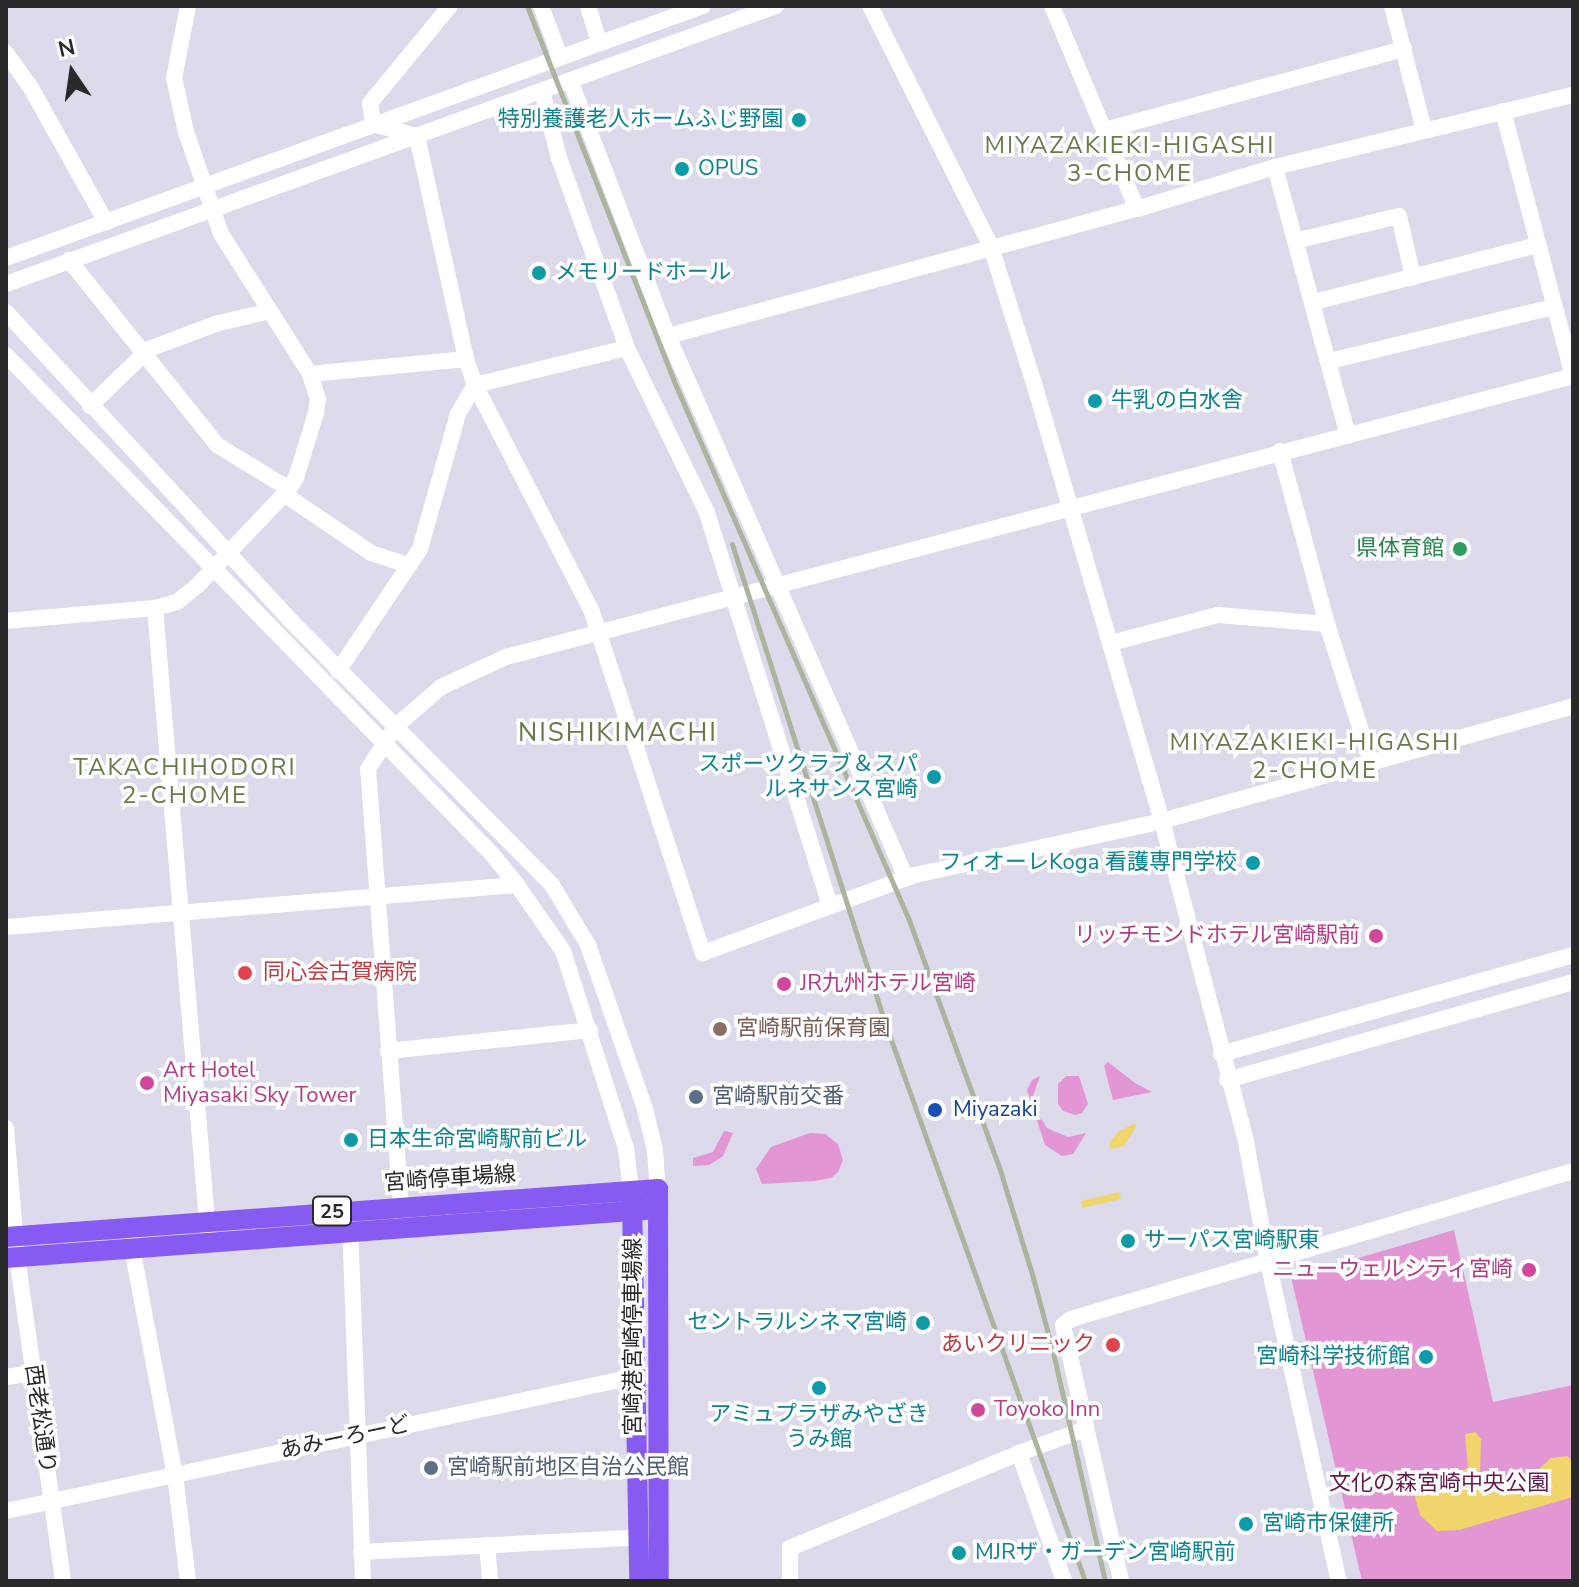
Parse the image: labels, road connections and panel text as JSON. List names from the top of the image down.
{
  "streets": {
    "main road": ["宮崎停車場線", "25", "宮崎港宮崎停車場線"],
    "street": ["西老松通り", "あみーろーど"]
  },
  "crossings": [
    ["宮崎停車場線", "宮崎港宮崎停車場線"],
    ["宮崎停車場線", "西老松通り"],
    ["宮崎港宮崎停車場線", "あみーろーど"],
    ["西老松通り", "あみーろーど"]
  ],
  "districts": [
    "MIYAZAKIEKI-HIGASHI 3-CHOME",
    "NISHIKIMACHI",
    "MIYAZAKIEKI-HIGASHI 2-CHOME",
    "TAKACHIHODORI 2-CHOME"
  ],
  "parks": ["文化の森宮崎中央公園"],
  "places": [
    "特別養護老人ホームふじ野園",
    "OPUS",
    "メモリードホール",
    "牛乳の白水舎",
    "県体育館",
    "スポーツクラブ＆スパ ルネサンス宮崎",
    "フィオーレKoga 看護専門学校",
    "リッチモンドホテル宮崎駅前",
    "同心会古賀病院",
    "JR九州ホテル宮崎",
    "宮崎駅前保育園",
    "Art Hotel Miyasaki Sky Tower",
    "宮崎駅前交番",
    "Miyazaki",
    "日本生命宮崎駅前ビル",
    "サーパス宮崎駅東",
    "ニューウェルシティ宮崎",
    "セントラルシネマ宮崎",
    "あいクリニック",
    "宮崎科学技術館",
    "アミュプラザみやざき うみ館",
    "Toyoko Inn",
    "宮崎駅前地区自治公民館",
    "宮崎市保健所",
    "MJRザ・ガーデン宮崎駅前"
  ],
  "north": "top"
}
